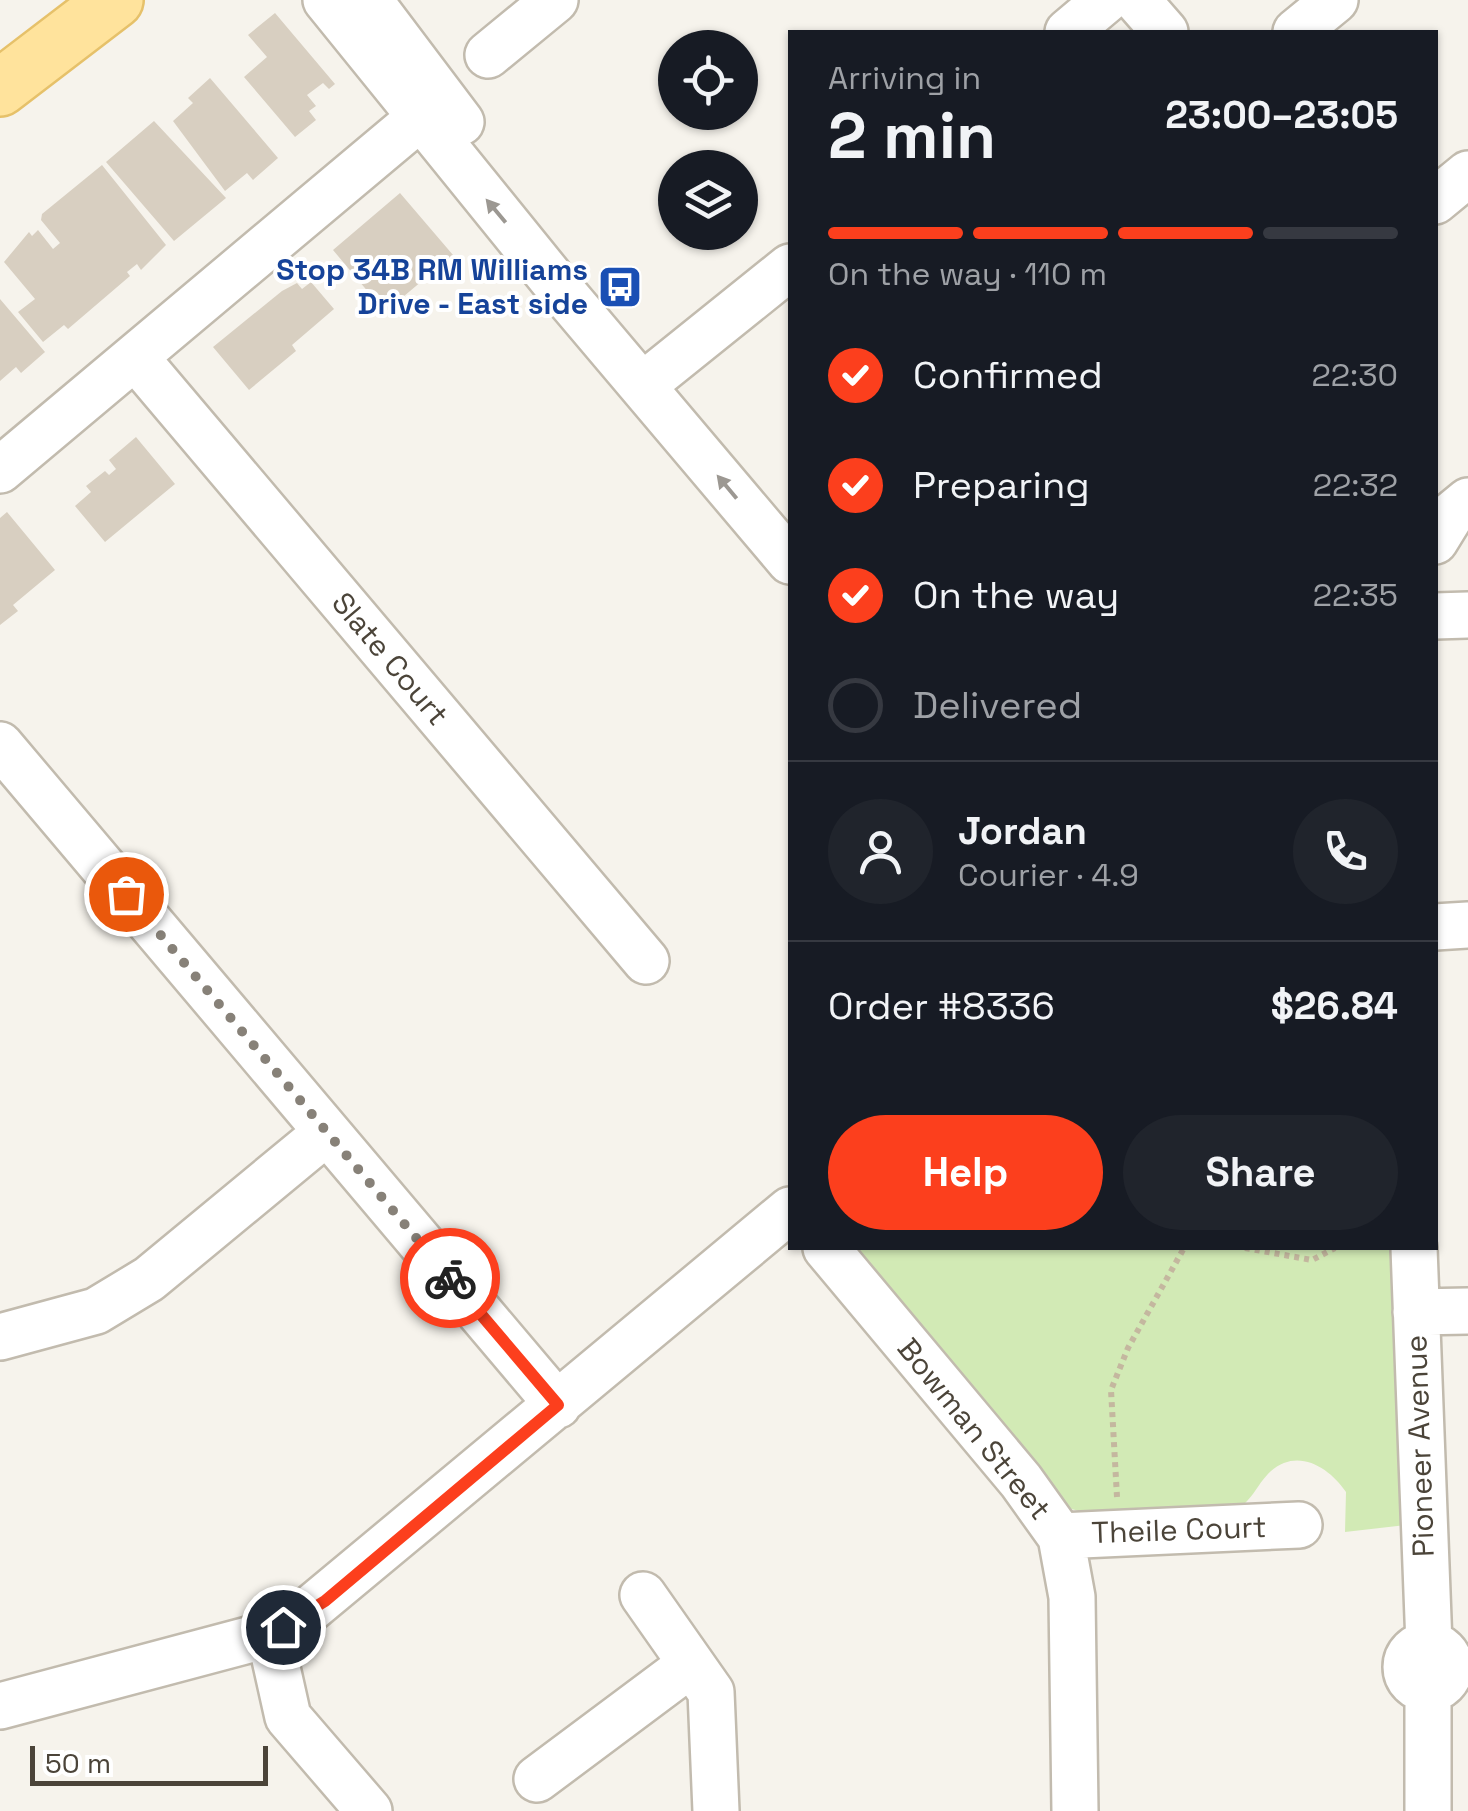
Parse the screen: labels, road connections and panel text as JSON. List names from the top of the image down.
{
  "streets": {
    "street": [
      "Slate Court",
      "Bowman Street",
      "Pioneer Avenue",
      "Theile Court"
    ]
  },
  "crossings": [
    ["Bowman Street", "Theile Court"]
  ],
  "places": {
    "bus stop": ["Stop 34B RM Williams Drive - East side"]
  },
  "scale_bar": "50 m",
  "page": {
    "heading": ["2 min", "Arriving in", "23:00–23:05"],
    "panel": [
      "Jordan",
      "Courier · 4.9",
      "Order #8336",
      "$26.84"
    ],
    "bar": "On the way · 110 m",
    "list": [
      ["Confirmed", "22:30"],
      ["Preparing", "22:32"],
      ["On the way", "22:35"],
      "Delivered"
    ],
    "buttons": ["Help", "Share"],
    "scale": "50 m"
  }
}
